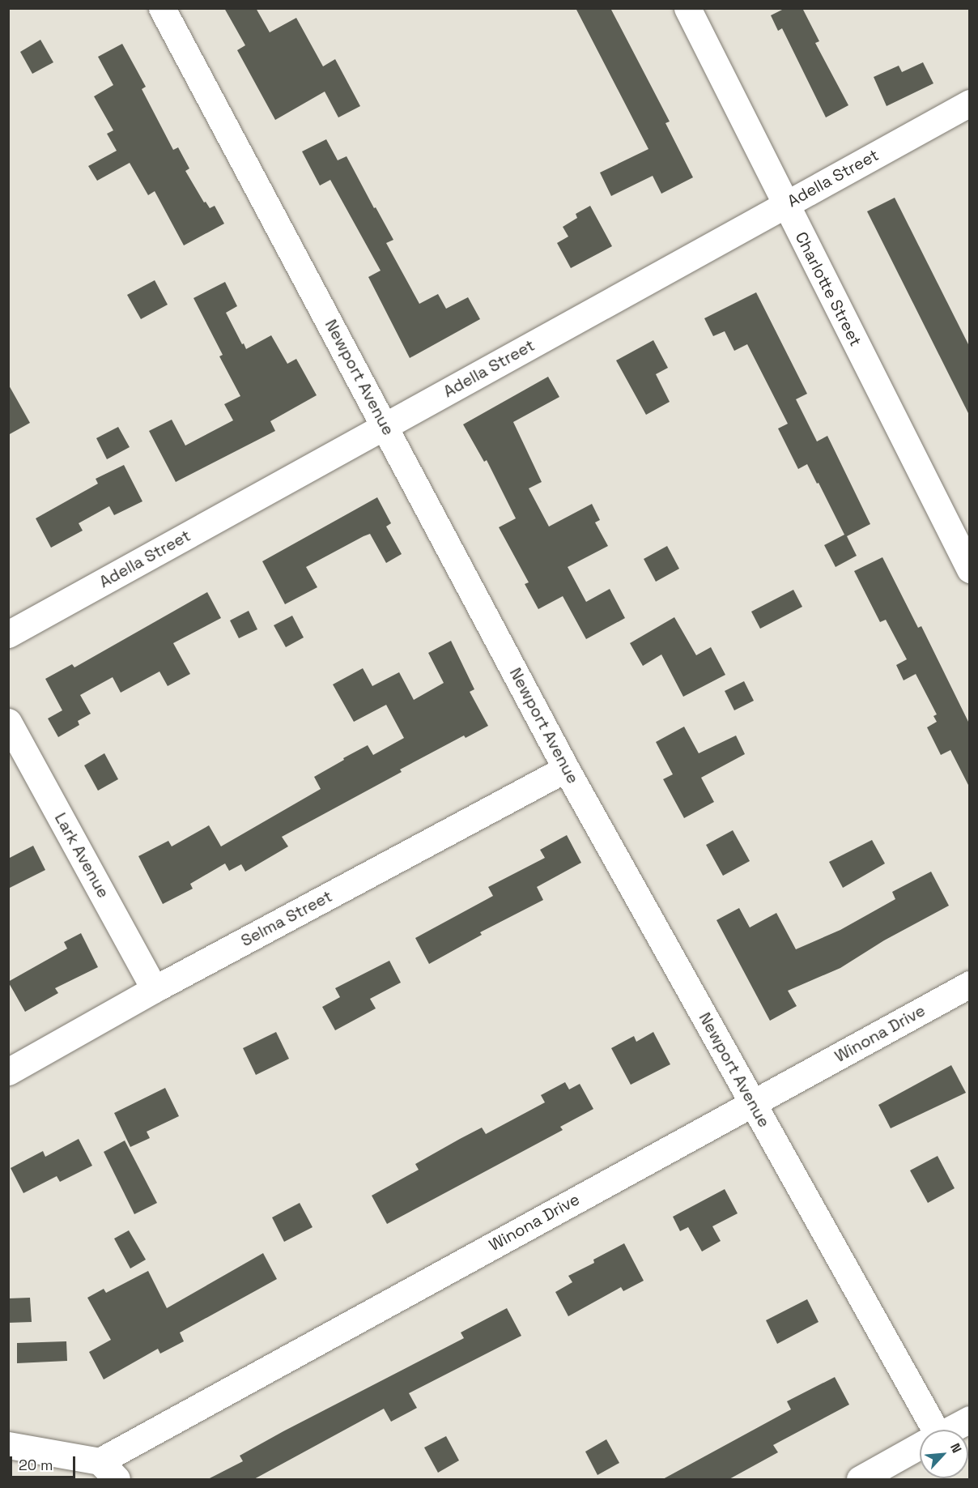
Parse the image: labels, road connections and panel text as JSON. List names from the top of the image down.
{
  "streets": {
    "street": [
      "Adella Street",
      "Charlotte Street",
      "Newport Avenue",
      "Lark Avenue",
      "Selma Street",
      "Winona Drive"
    ]
  },
  "crossings": [
    ["Adella Street", "Charlotte Street"],
    ["Adella Street", "Newport Avenue"],
    ["Newport Avenue", "Selma Street"],
    ["Newport Avenue", "Winona Drive"],
    ["Lark Avenue", "Selma Street"]
  ],
  "scale_bar": "20 m",
  "north": "top right"
}
